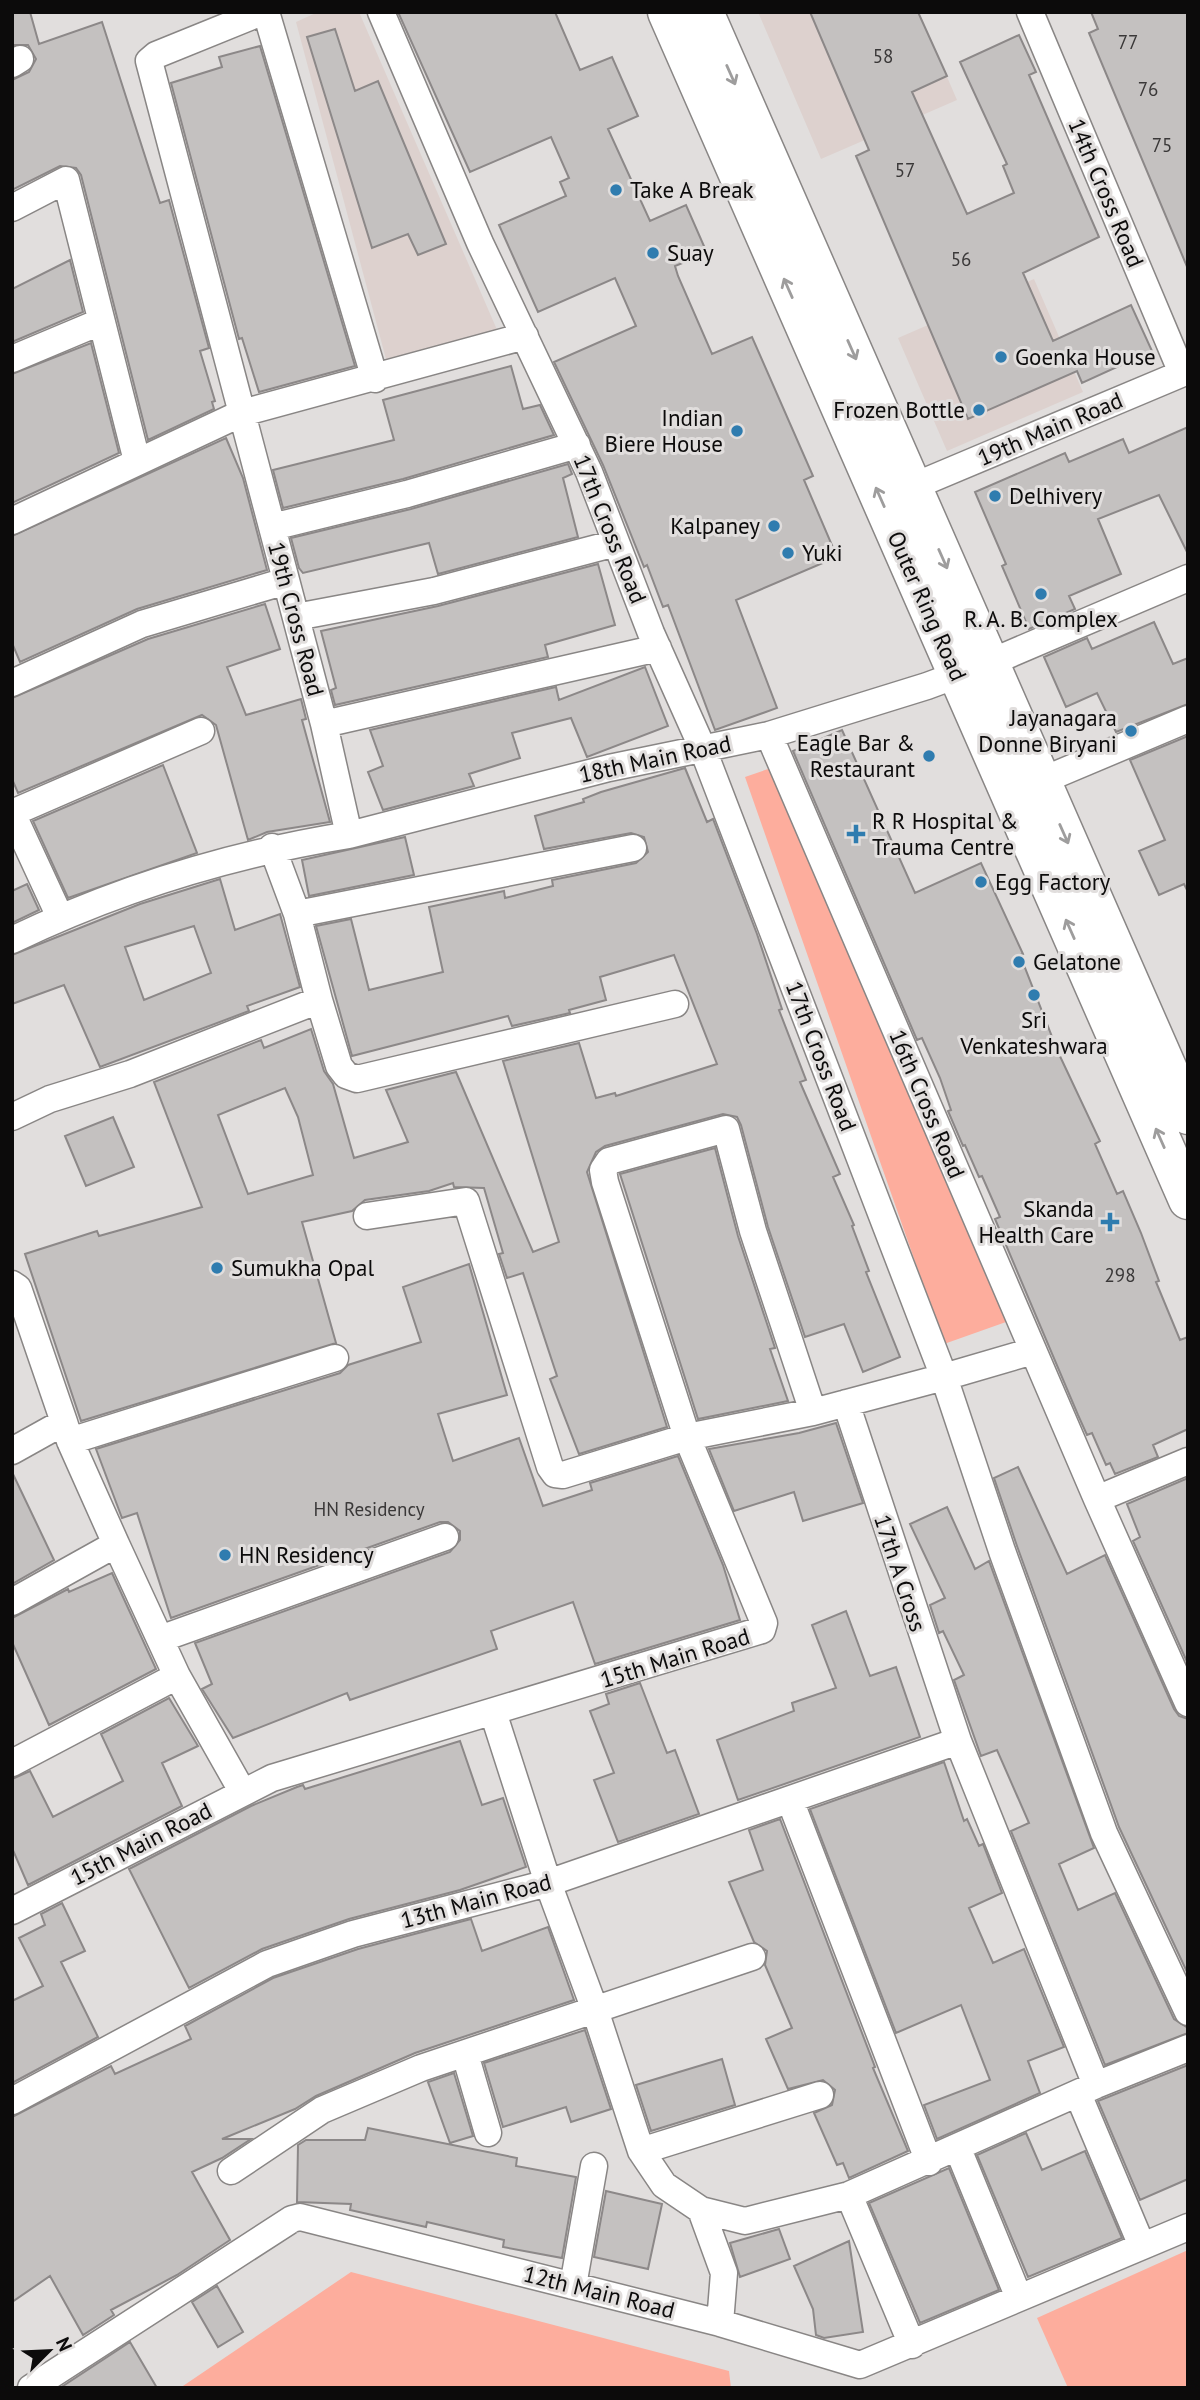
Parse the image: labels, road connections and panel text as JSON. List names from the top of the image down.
{
  "streets": {
    "highway": ["Outer Ring Road"],
    "street": [
      "14th Cross Road",
      "19th Main Road",
      "17th Cross Road",
      "19th Cross Road",
      "18th Main Road",
      "16th Cross Road",
      "17th A Cross",
      "15th Main Road",
      "13th Main Road",
      "12th Main Road"
    ]
  },
  "crossings": [
    ["14th Cross Road", "19th Main Road"],
    ["19th Main Road", "Outer Ring Road"],
    ["17th Cross Road", "18th Main Road"],
    ["Outer Ring Road", "18th Main Road"],
    ["19th Cross Road", "18th Main Road"],
    ["18th Main Road", "16th Cross Road"],
    ["17th A Cross", "13th Main Road"],
    ["17th A Cross", "12th Main Road"]
  ],
  "places": {
    "other": [
      "Take A Break",
      "Suay",
      "Goenka House",
      "Frozen Bottle",
      "Indian Biere House",
      "Delhivery",
      "Kalpaney",
      "Yuki",
      "R. A. B. Complex",
      "Jayanagara Donne Biryani",
      "Eagle Bar & Restaurant",
      "Egg Factory",
      "Gelatone",
      "Sri Venkateshwara",
      "Sumukha Opal",
      "HN Residency"
    ],
    "health": ["R R Hospital & Trauma Centre", "Skanda Health Care"]
  },
  "house_numbers": [
    "77",
    "58",
    "76",
    "75",
    "57",
    "56",
    "298",
    "HN Residency"
  ],
  "north": "top right"
}
